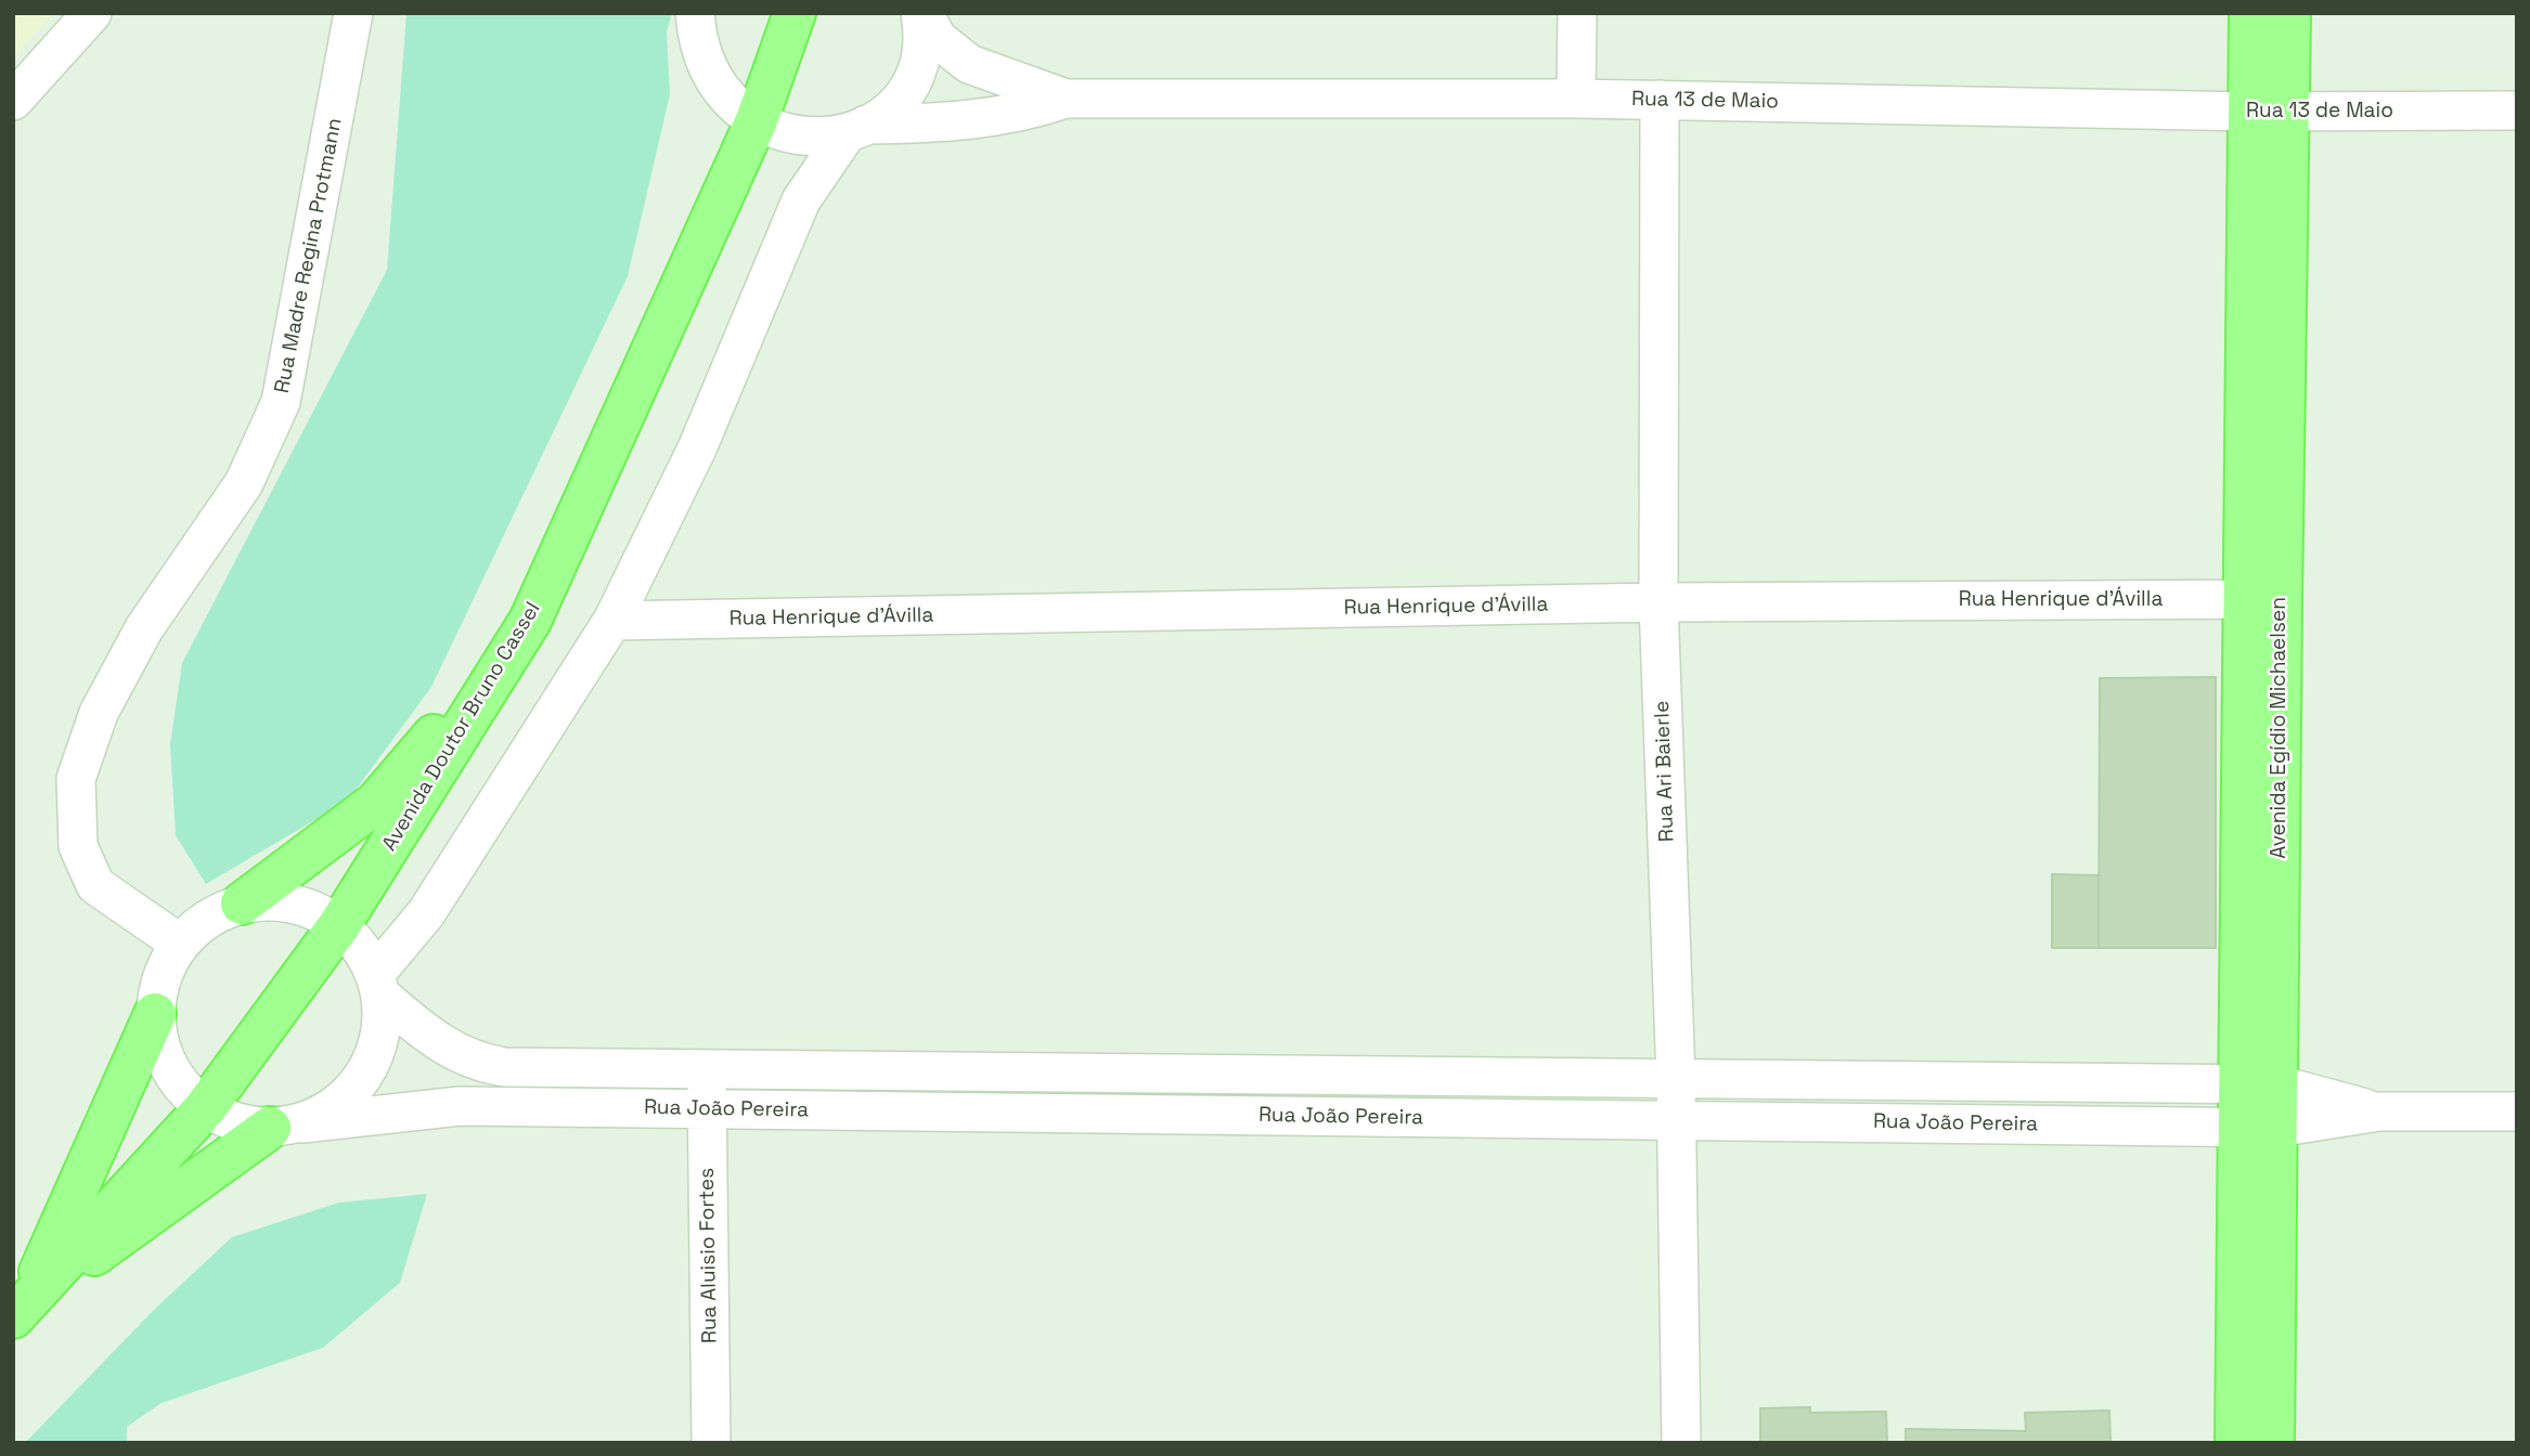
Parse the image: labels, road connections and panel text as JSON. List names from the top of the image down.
{
  "streets": {
    "main road": ["Avenida Doutor Bruno Cassel", "Avenida Egídio Michaelsen"],
    "street": [
      "Rua 13 de Maio",
      "Rua Madre Regina Protmann",
      "Rua Henrique d'Ávilla",
      "Rua Ari Baierle",
      "Rua João Pereira",
      "Rua Aluisio Fortes"
    ]
  },
  "crossings": [
    ["Rua 13 de Maio", "Avenida Egídio Michaelsen"],
    ["Rua 13 de Maio", "Rua Ari Baierle"],
    ["Rua Madre Regina Protmann", "Rua João Pereira"],
    ["Rua Henrique d'Ávilla", "Avenida Egídio Michaelsen"],
    ["Rua Henrique d'Ávilla", "Rua Ari Baierle"],
    ["Avenida Doutor Bruno Cassel", "Rua João Pereira"],
    ["Avenida Egídio Michaelsen", "Rua João Pereira"],
    ["Rua Ari Baierle", "Rua João Pereira"],
    ["Rua João Pereira", "Rua Aluisio Fortes"]
  ]
}
